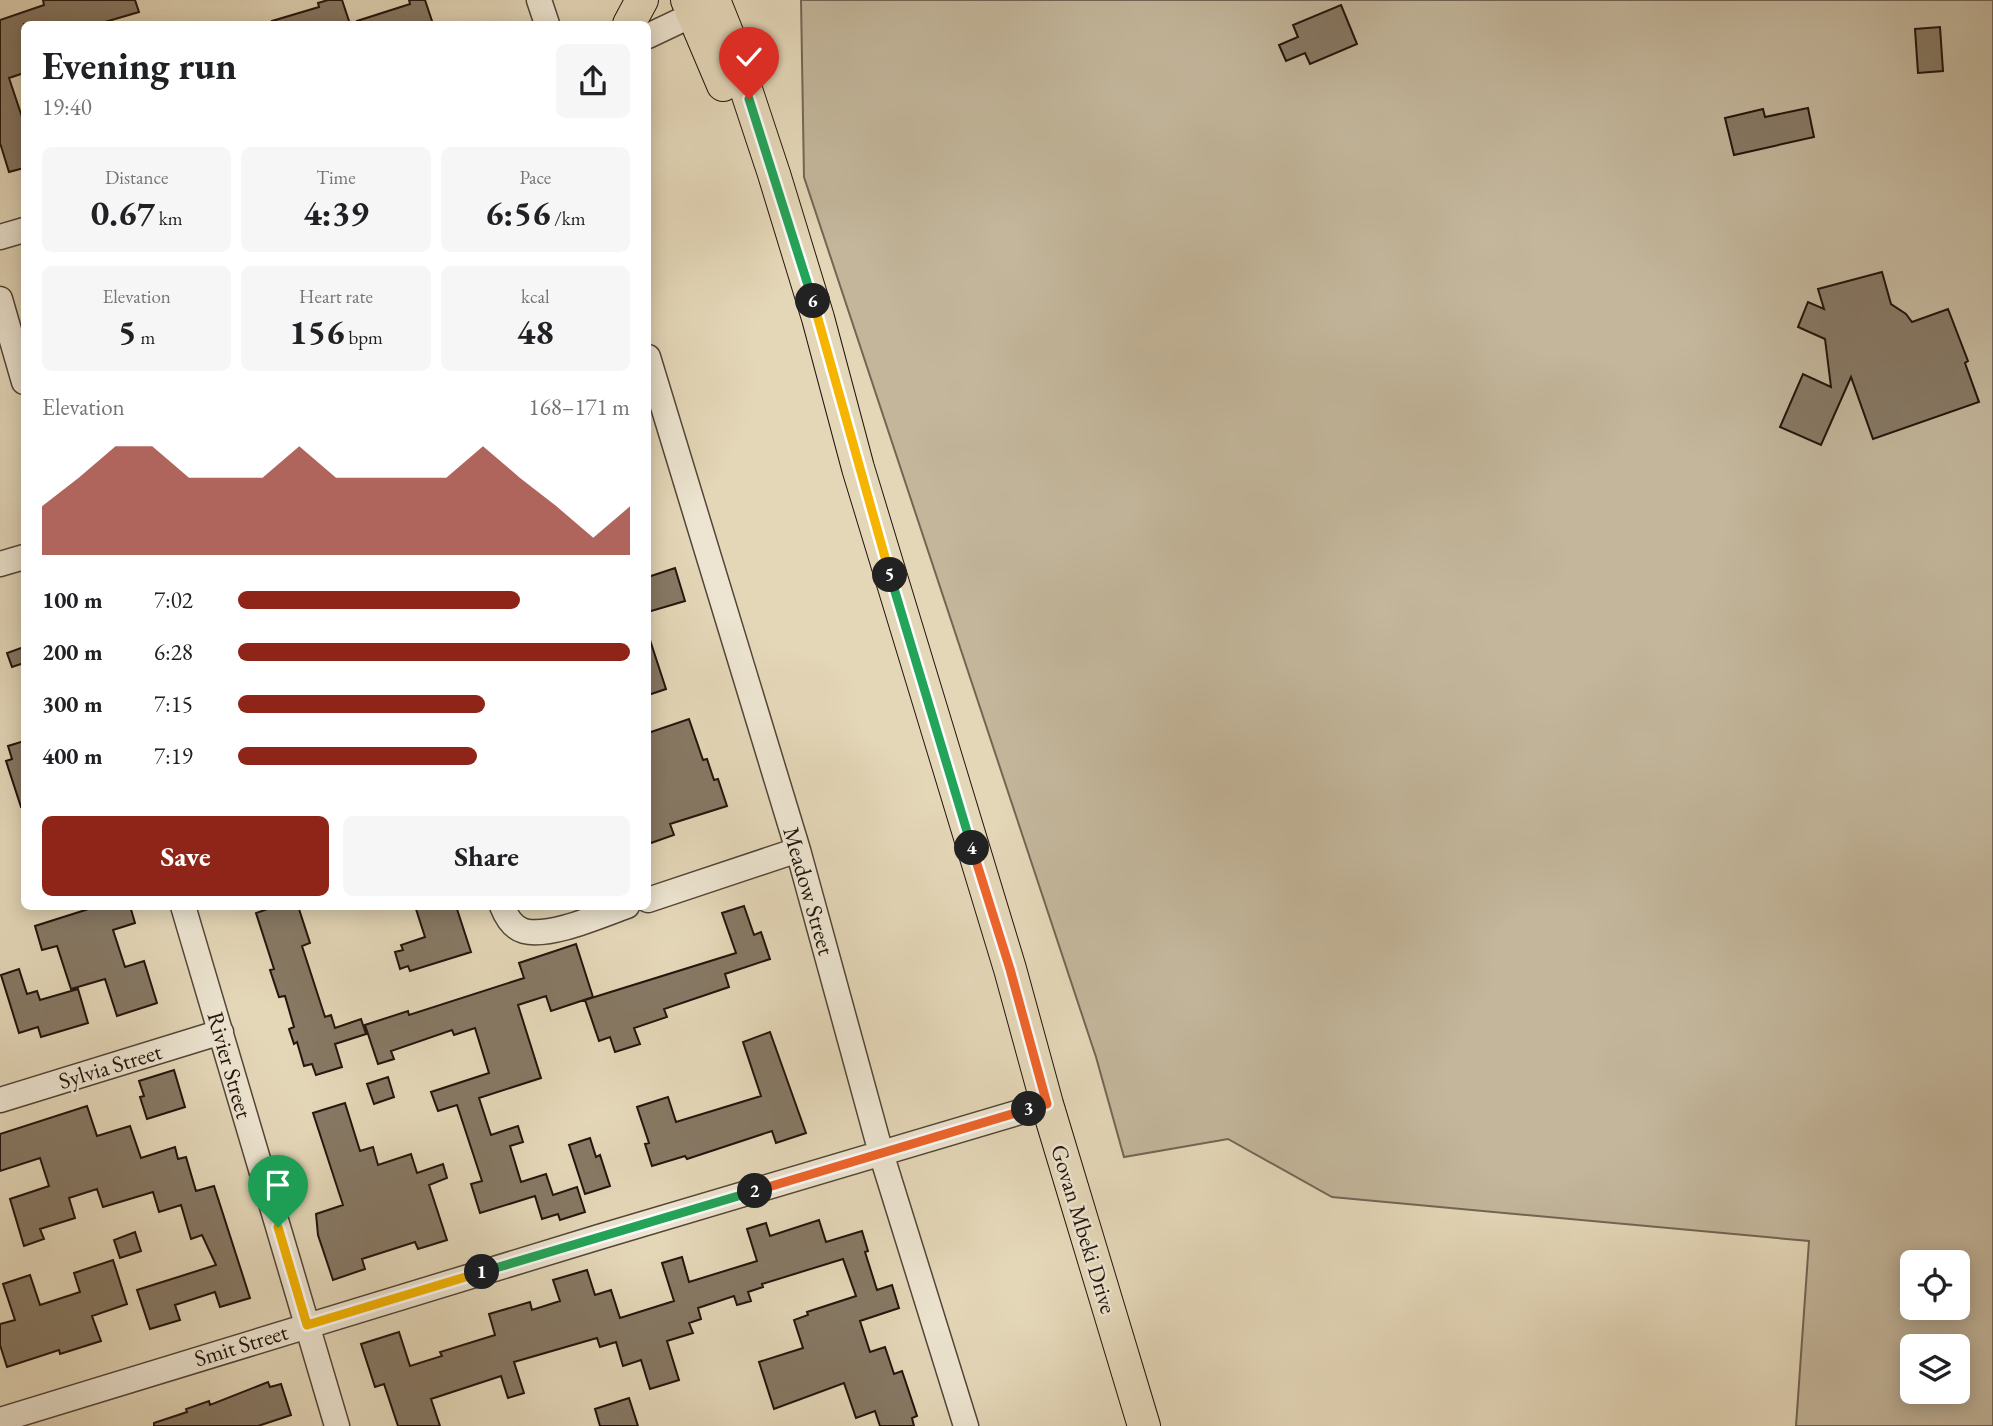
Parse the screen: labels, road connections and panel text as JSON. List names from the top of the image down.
{
  "streets": {
    "main road": ["Govan Mbeki Drive"],
    "street": [
      "Meadow Street",
      "Rivier Street",
      "Sylvia Street",
      "Smit Street"
    ]
  },
  "crossings": [
    ["Meadow Street", "Smit Street"],
    ["Rivier Street", "Sylvia Street"],
    ["Rivier Street", "Smit Street"],
    ["Govan Mbeki Drive", "Smit Street"]
  ],
  "page": {
    "heading": ["Evening run", "19:40"],
    "stats": [
      ["Distance", "0.67 km"],
      ["Time", "4:39"],
      ["Pace", "6:56 /km"],
      ["Elevation", "5 m"],
      ["Heart rate", "156 bpm"],
      ["kcal", "48"]
    ],
    "pins": [
      "6",
      "5",
      "4",
      "3",
      "2",
      "1"
    ],
    "chart": ["Elevation", "168–171 m"],
    "list": [
      {
        "name": "100 m",
        "note": "7:02"
      },
      {
        "name": "200 m",
        "note": "6:28"
      },
      {
        "name": "300 m",
        "note": "7:15"
      },
      {
        "name": "400 m",
        "note": "7:19"
      }
    ],
    "buttons": ["Save", "Share"]
  }
}
